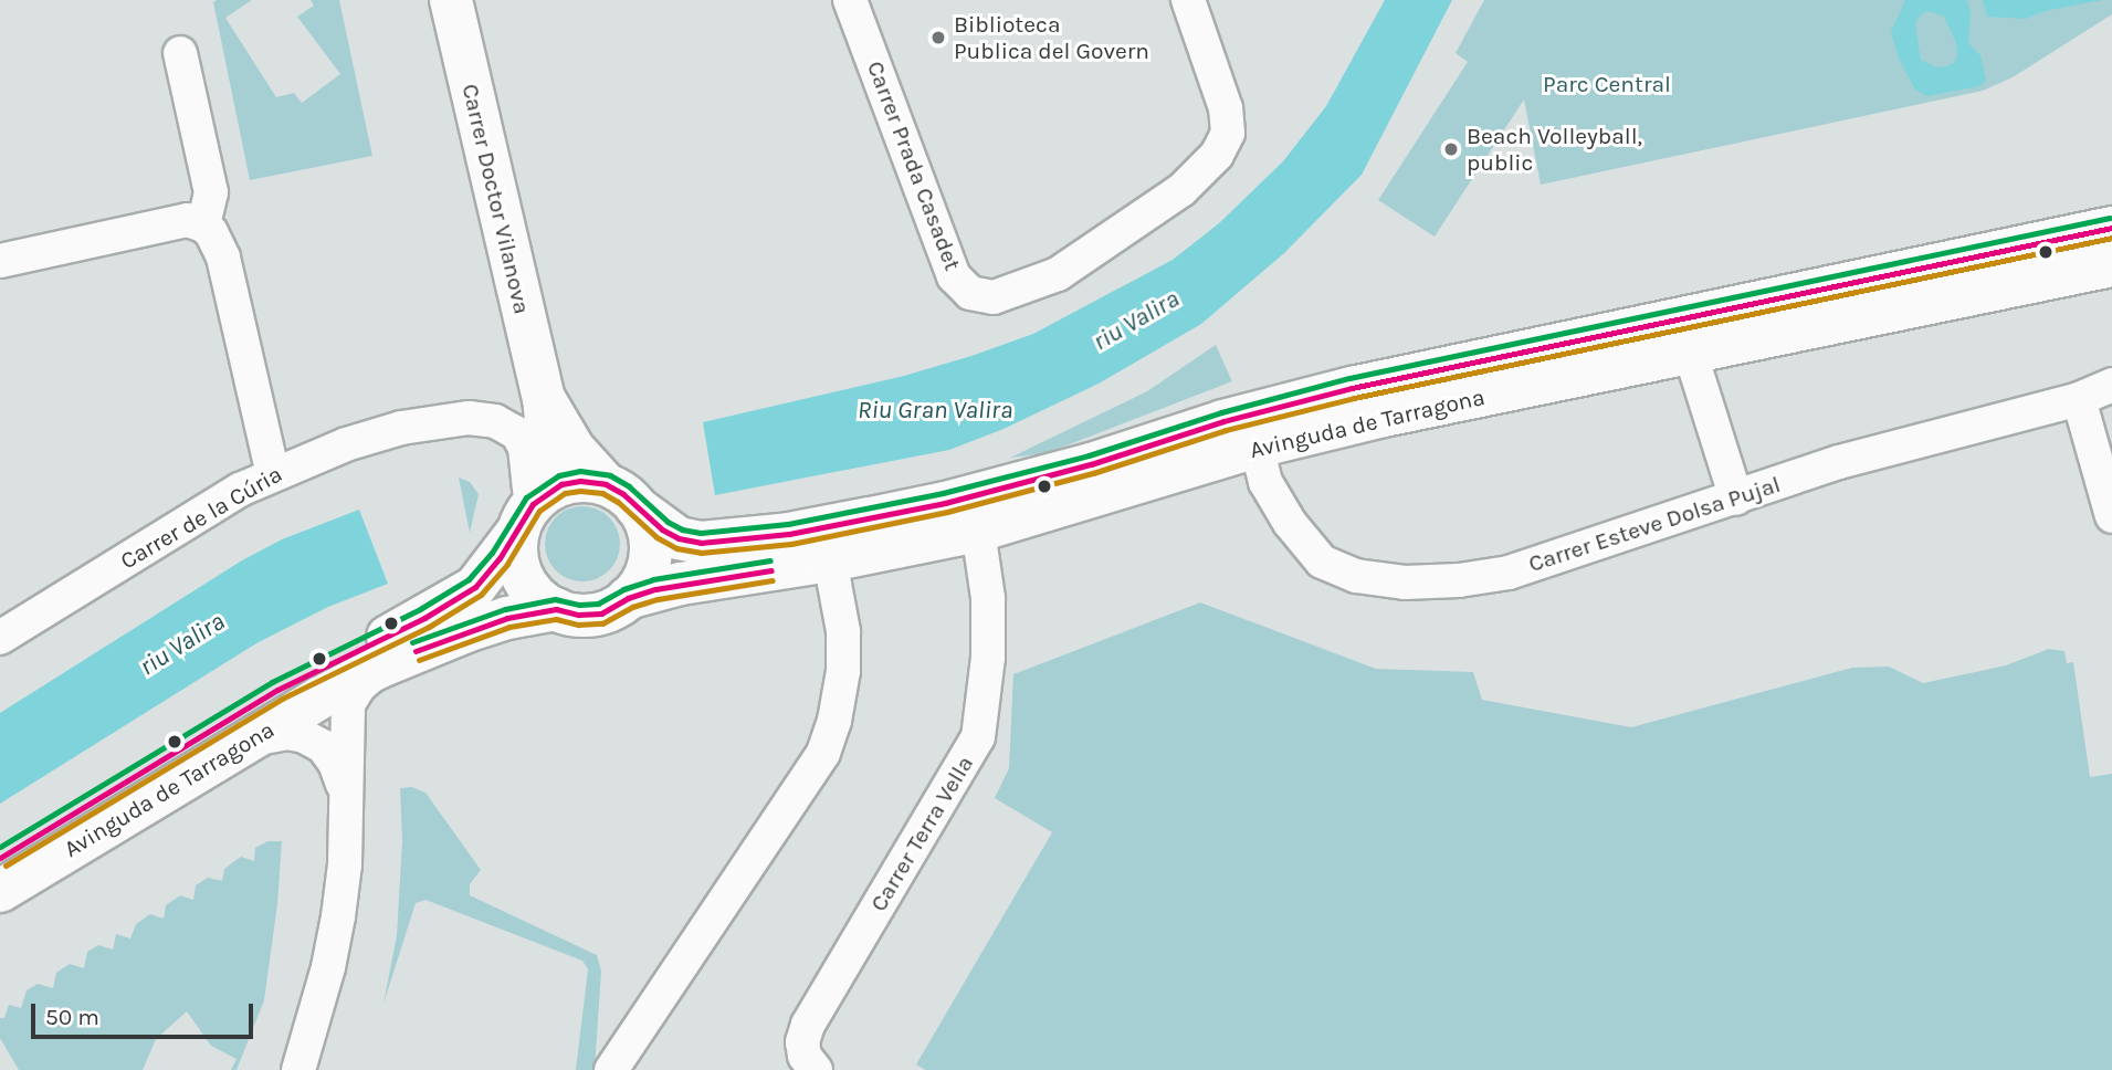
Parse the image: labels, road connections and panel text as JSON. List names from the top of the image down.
{
  "streets": {
    "main road": ["Carrer Doctor Vilanova", "Avinguda de Tarragona"],
    "street": [
      "Carrer Prada Casadet",
      "Carrer de la Cúria",
      "Carrer Esteve Dolsa Pujal",
      "Carrer Terra Vella"
    ]
  },
  "crossings": [
    ["Carrer Doctor Vilanova", "Avinguda de Tarragona"],
    ["Carrer Doctor Vilanova", "Carrer de la Cúria"],
    ["Avinguda de Tarragona", "Carrer de la Cúria"],
    ["Avinguda de Tarragona", "Carrer Esteve Dolsa Pujal"],
    ["Avinguda de Tarragona", "Carrer Terra Vella"]
  ],
  "water": ["riu Valira", "Riu Gran Valira"],
  "parks": ["Parc Central"],
  "places": ["Biblioteca Publica del Govern", "Beach Volleyball, public"],
  "scale_bar": "50 m"
}
